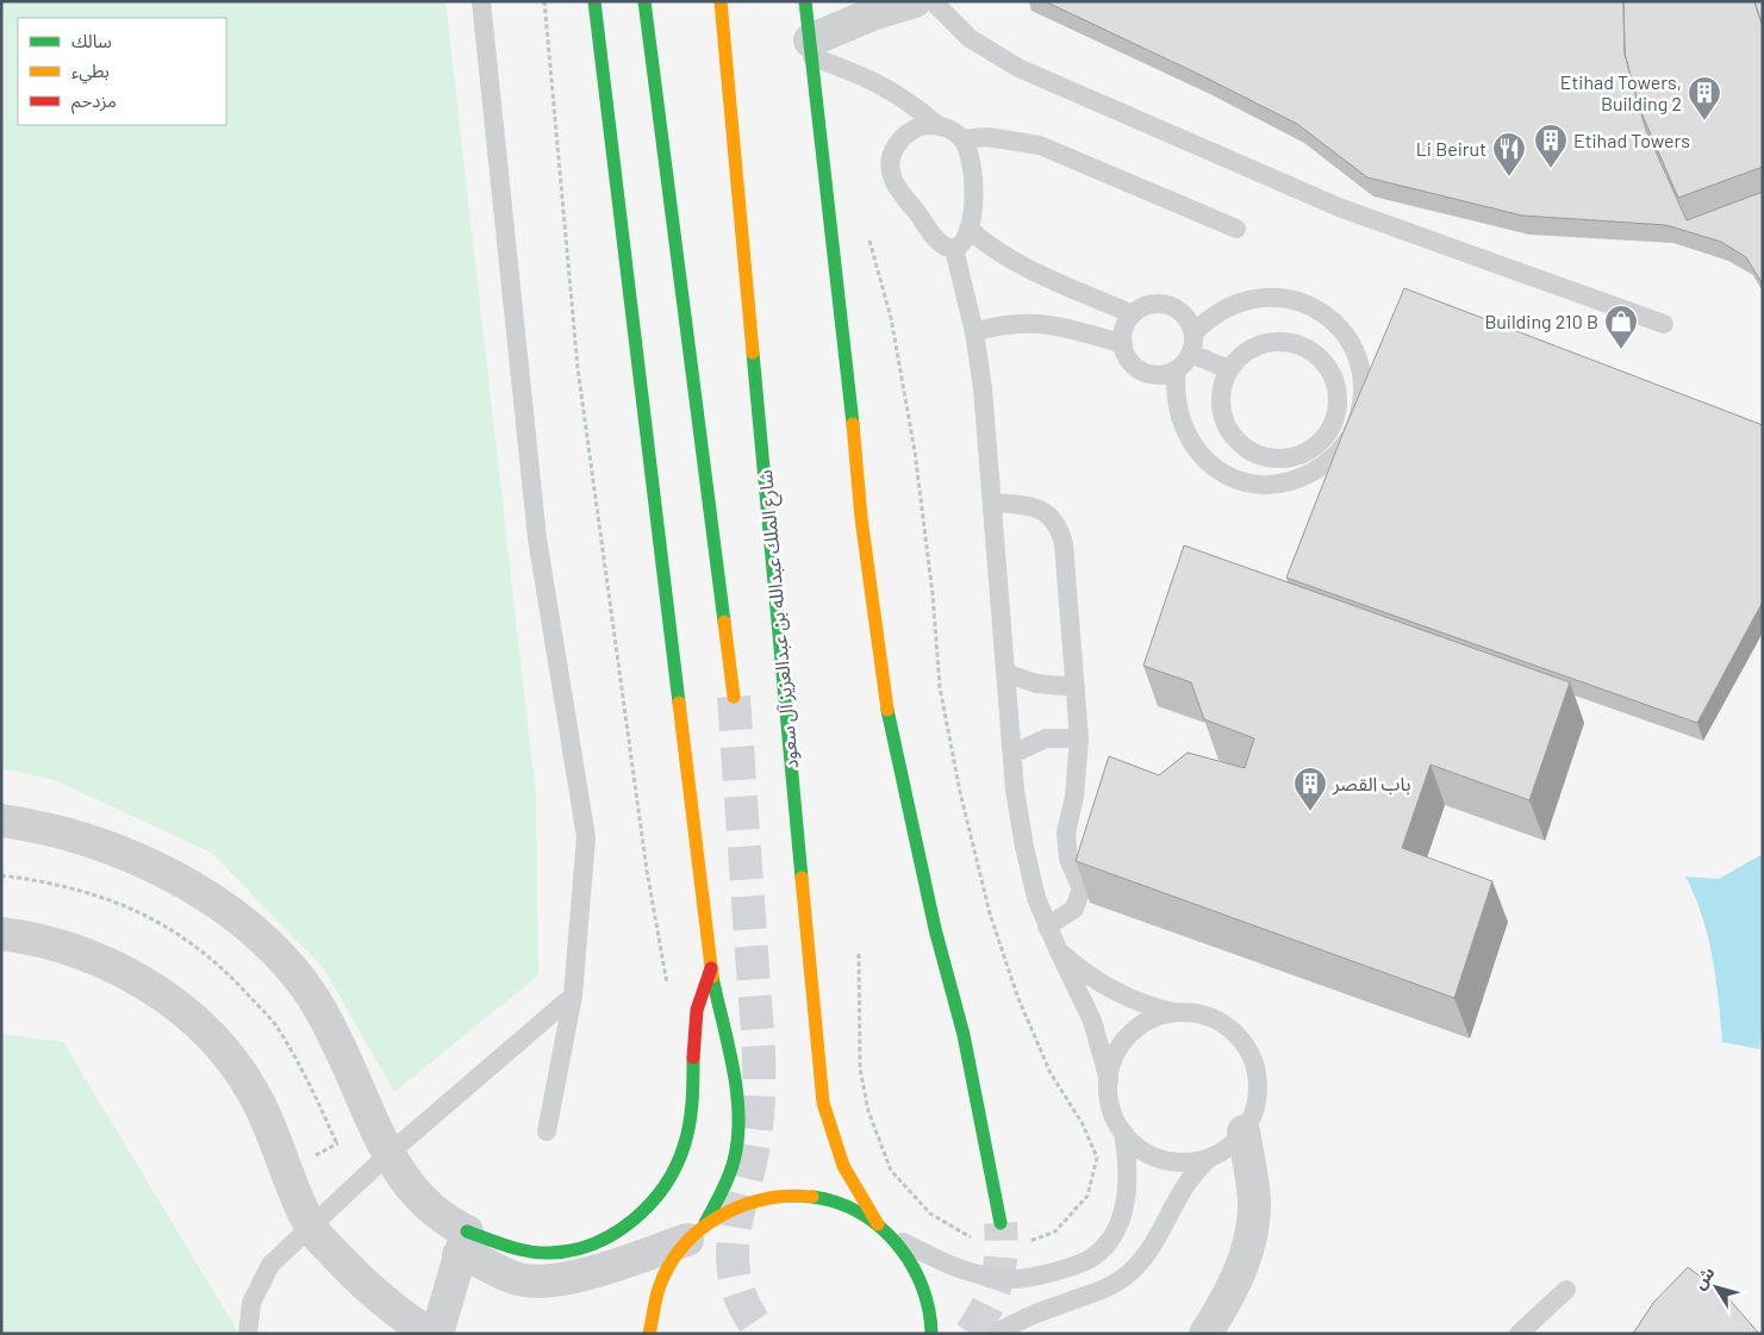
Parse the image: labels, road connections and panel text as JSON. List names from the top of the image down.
{
  "streets": {
    "street": ["شارع الملك عبدالله بن عبدالعزيز آل سعود"]
  },
  "places": {
    "building": ["Etihad Towers, Building 2", "Etihad Towers", "باب القصر"],
    "restaurant": ["Li Beirut"],
    "shop": ["Building 210 B"]
  },
  "legend": ["سالك", "بطيء", "مزدحم"],
  "north": "top left"
}
